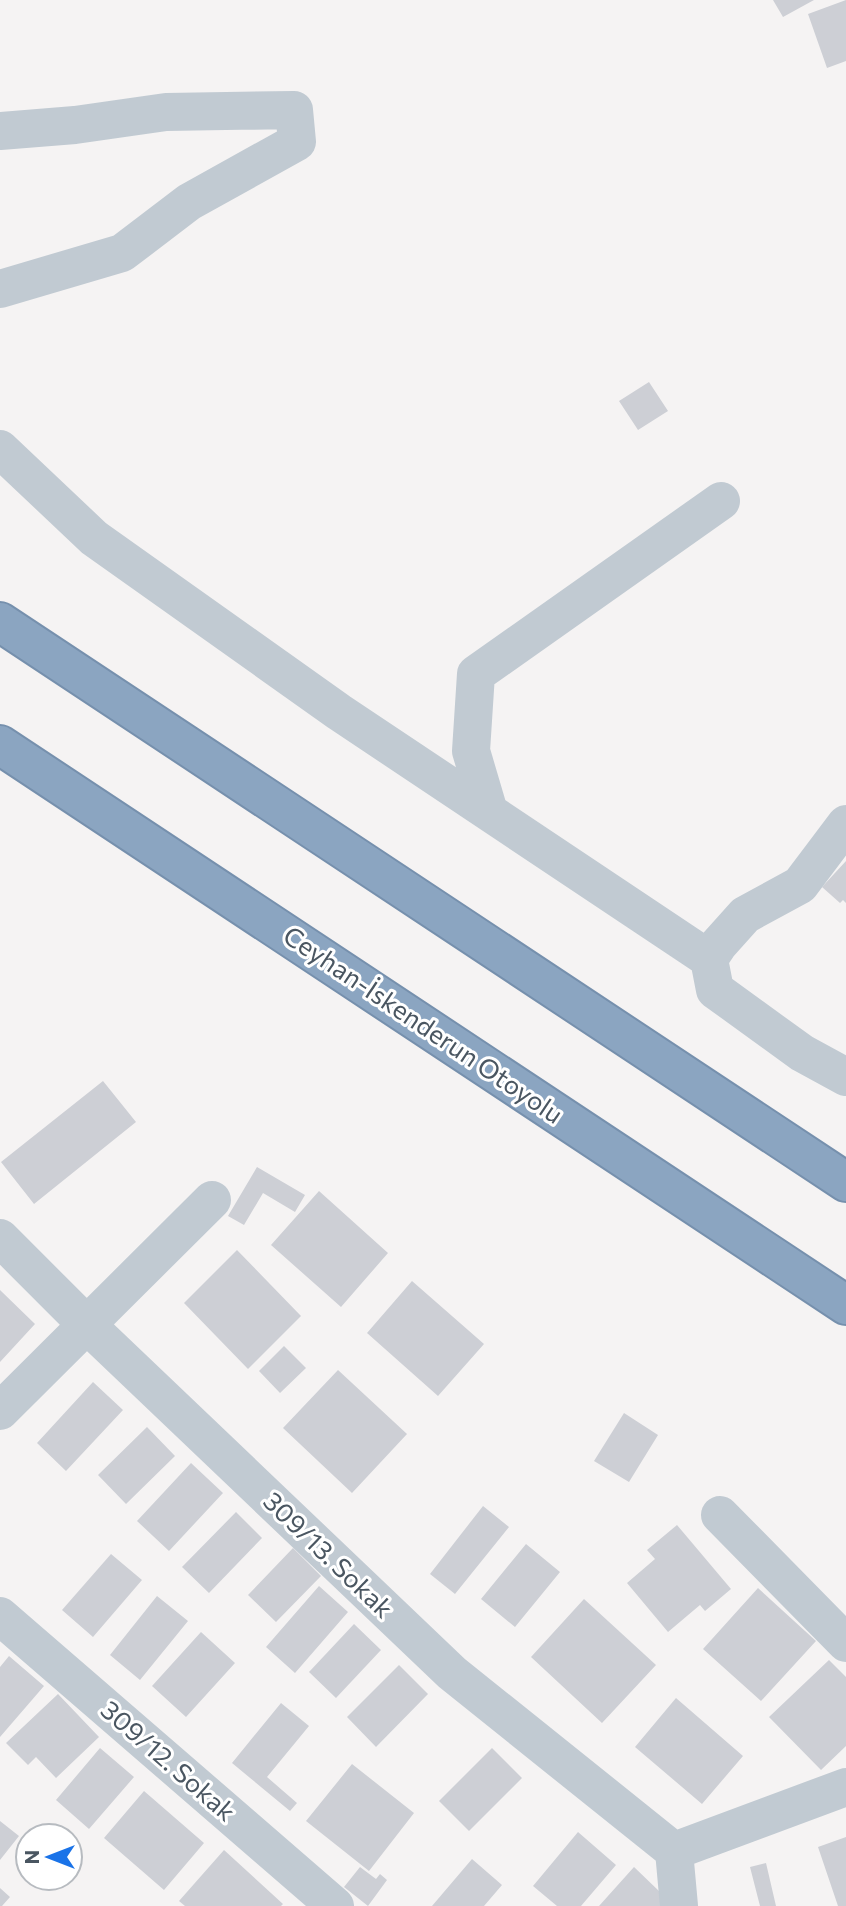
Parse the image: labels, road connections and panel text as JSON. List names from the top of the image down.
{
  "streets": {
    "highway": ["Ceyhan-İskenderun Otoyolu"],
    "street": ["309/13. Sokak", "309/12. Sokak"]
  },
  "north": "left"
}
